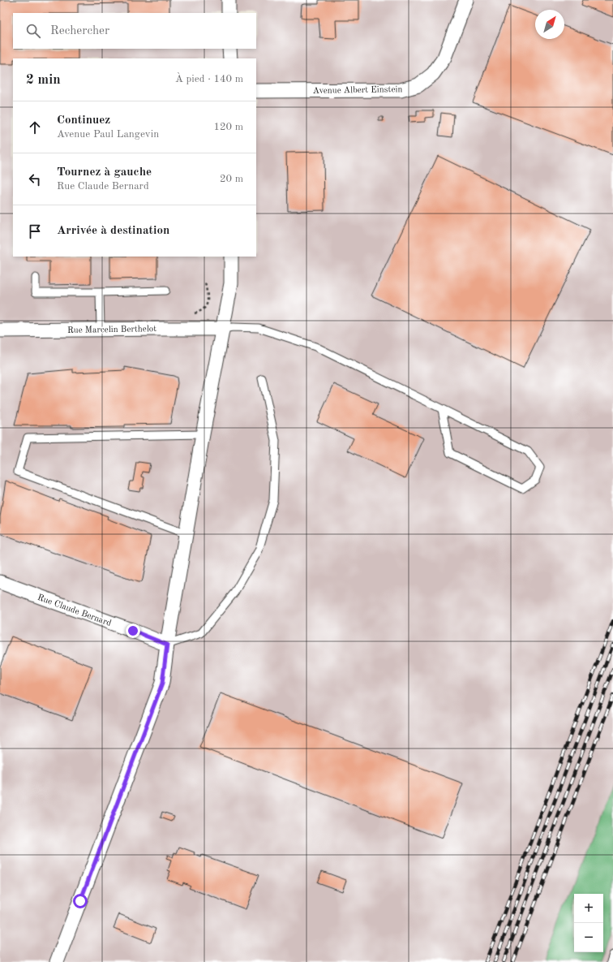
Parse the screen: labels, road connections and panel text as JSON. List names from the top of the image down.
{
  "streets": {
    "street": ["Avenue Albert Einstein", "Rue Marcelin Berthelot", "Rue Claude Bernard"]
  },
  "north": "top right",
  "page": {
    "search": "Rechercher",
    "heading": ["2 min", "À pied · 140 m"],
    "list": [
      ["Continuez", "Avenue Paul Langevin", "120 m"],
      ["Tournez à gauche", "Rue Claude Bernard", "20 m"],
      "Arrivée à destination"
    ],
    "map_buttons": ["+", "−"]
  }
}
